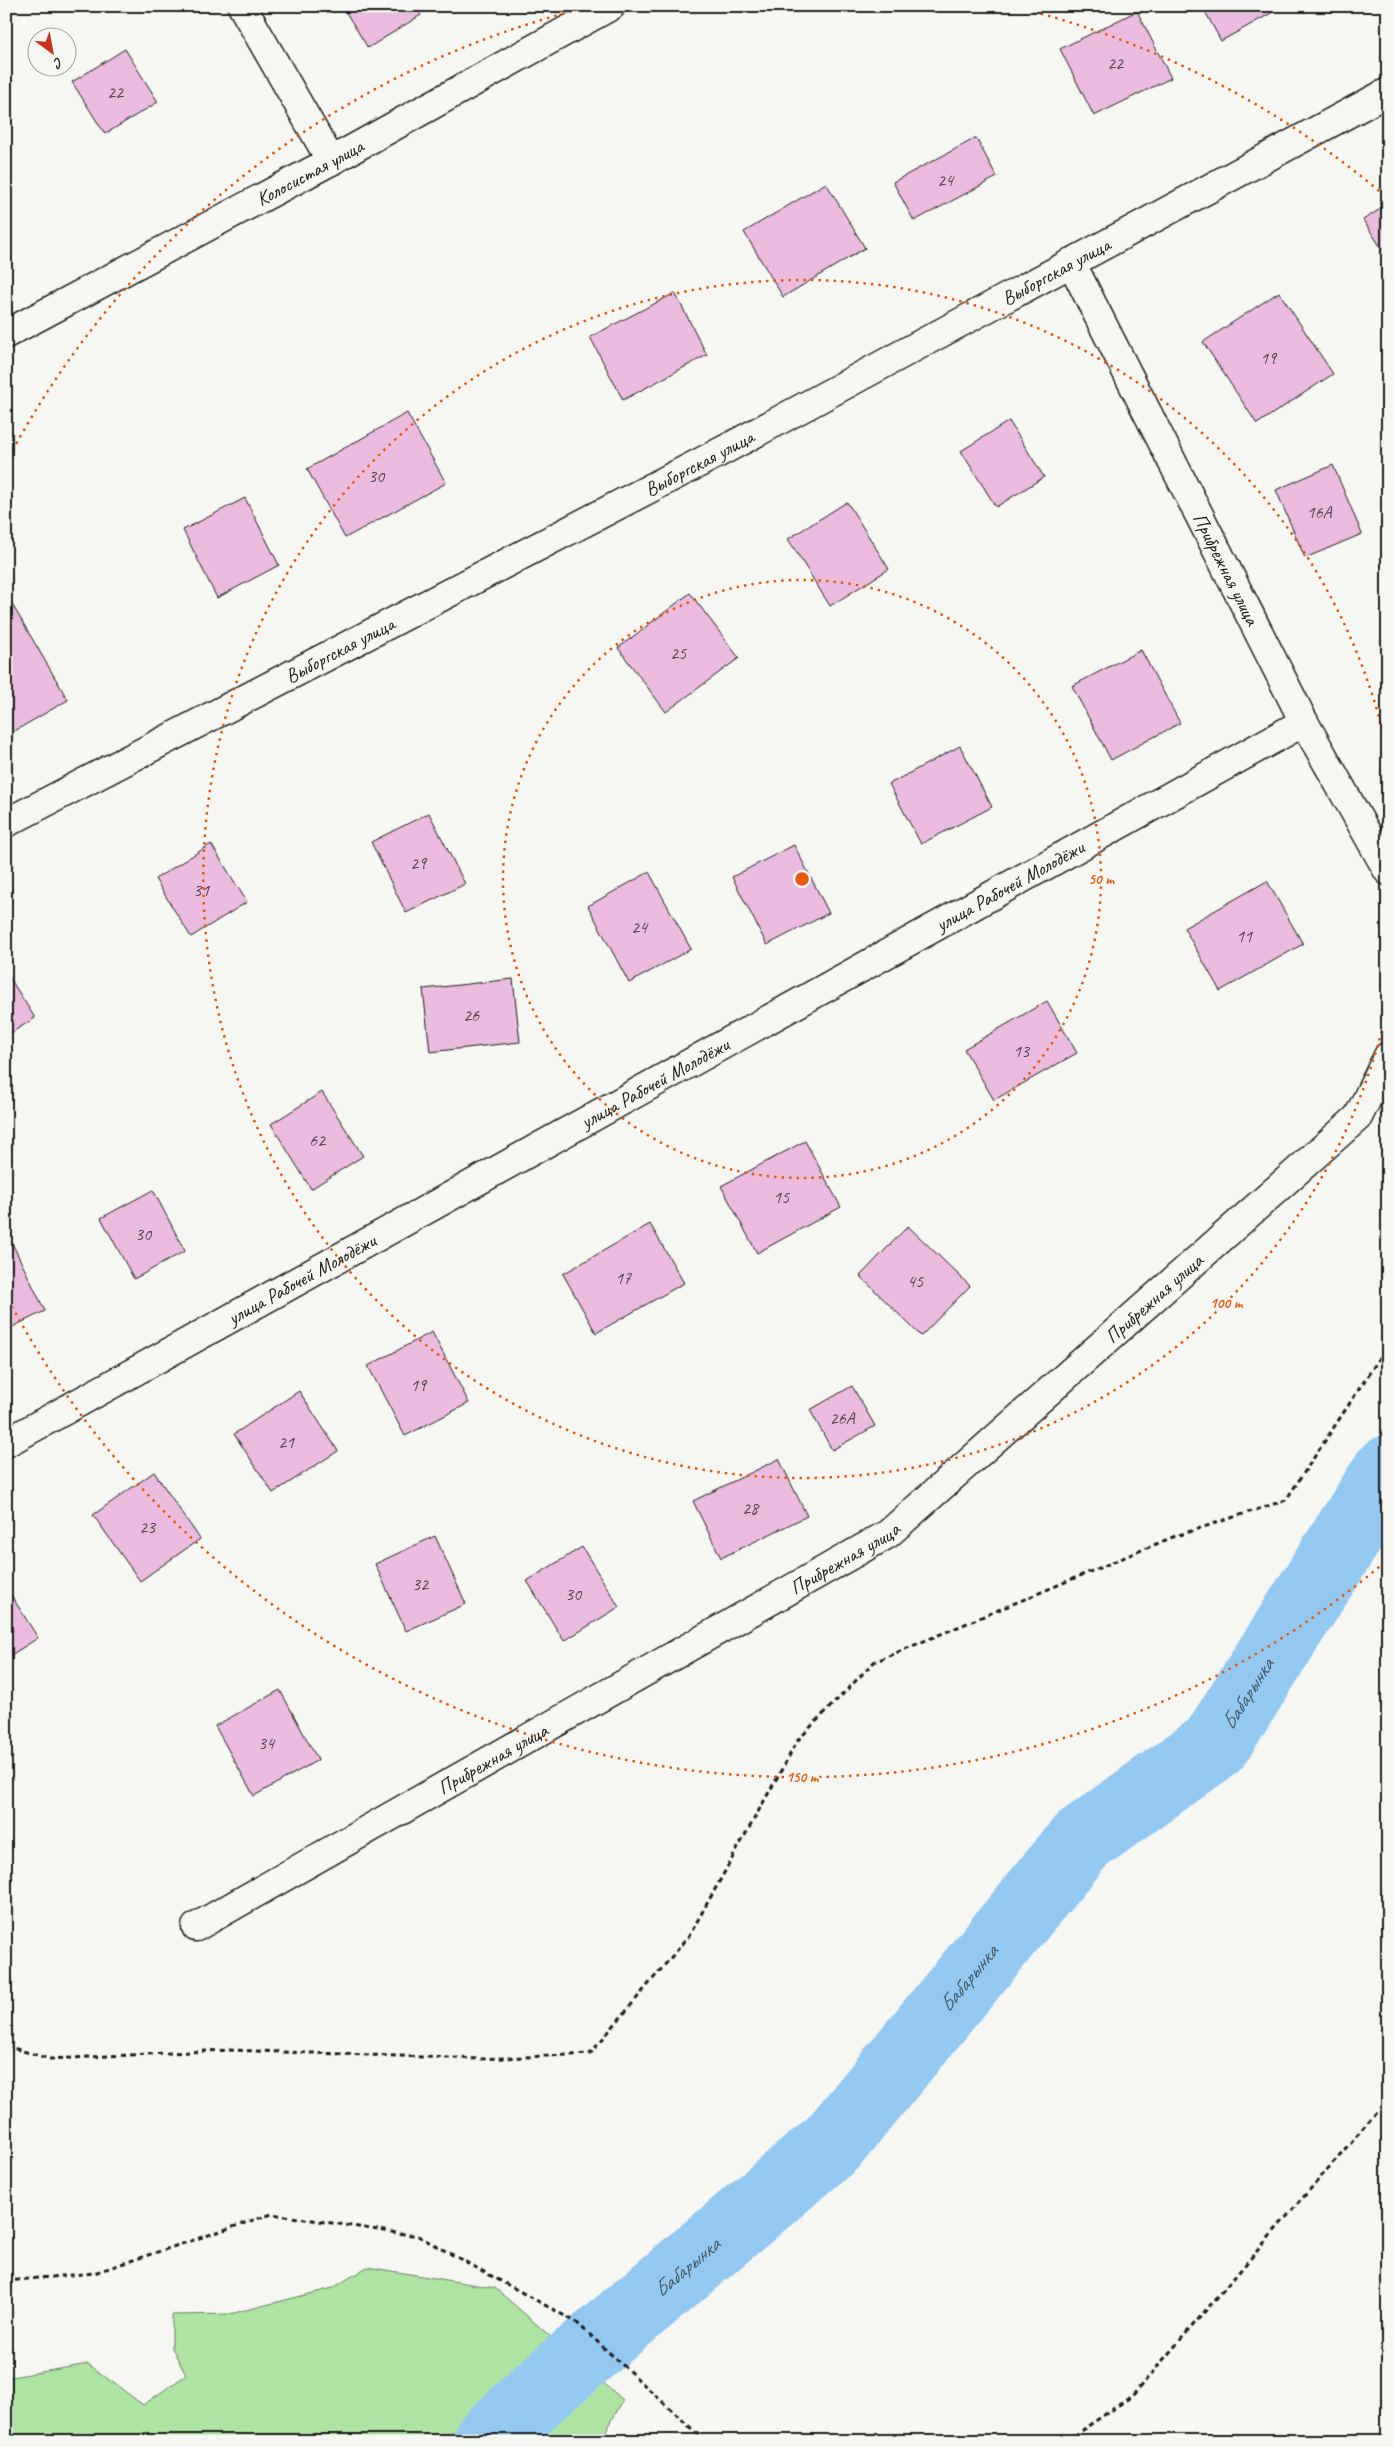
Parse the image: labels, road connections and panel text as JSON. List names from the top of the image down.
{
  "streets": {
    "street": [
      "Колосистая улица",
      "Выборгская улица",
      "Прибрежная улица",
      "улица Рабочей Молодёжи"
    ]
  },
  "crossings": [
    ["Выборгская улица", "Прибрежная улица"],
    ["Прибрежная улица", "улица Рабочей Молодёжи"]
  ],
  "water": ["Бабарынка"],
  "house_numbers": [
    "22",
    "22",
    "24",
    "19",
    "30",
    "16А",
    "25",
    "29",
    "31",
    "24",
    "11",
    "26",
    "13",
    "62",
    "15",
    "30",
    "17",
    "45",
    "19",
    "26А",
    "21",
    "28",
    "23",
    "32",
    "30",
    "34"
  ],
  "north": "bottom right",
  "rings": ["50 m", "100 m", "150 m"]
}
